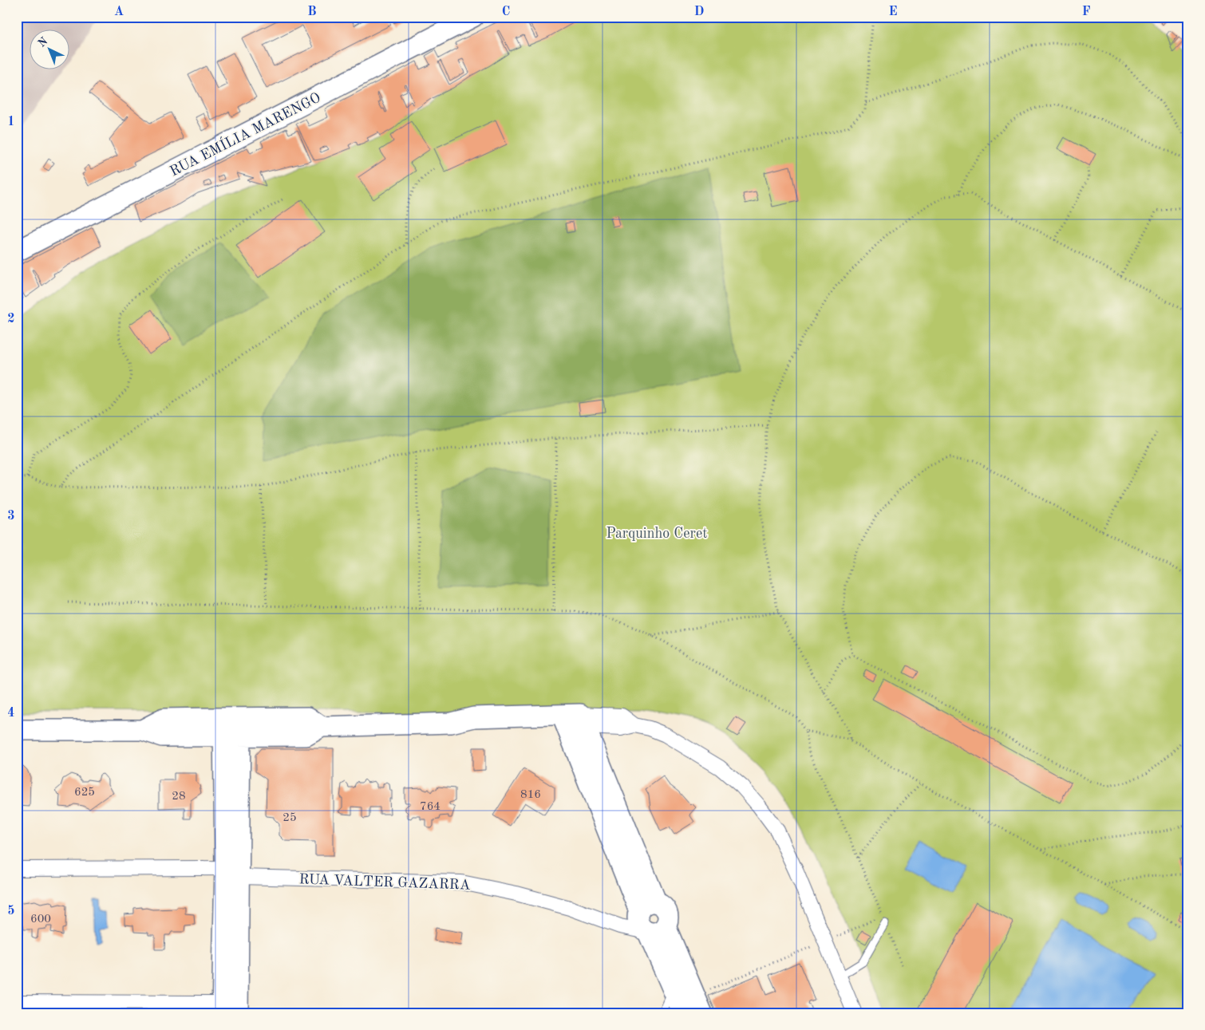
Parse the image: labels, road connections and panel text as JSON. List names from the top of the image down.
{
  "streets": {
    "street": ["RUA EMÍLIA MARENGO", "RUA VALTER GAZARRA"]
  },
  "parks": ["Parquinho Ceret"],
  "house_numbers": [
    "625",
    "816",
    "28",
    "764",
    "25",
    "600"
  ],
  "north": "top left",
  "grid": {
    "columns": [
      "A",
      "B",
      "C",
      "D",
      "E",
      "F"
    ],
    "rows": [
      "1",
      "2",
      "3",
      "4",
      "5"
    ]
  }
}
